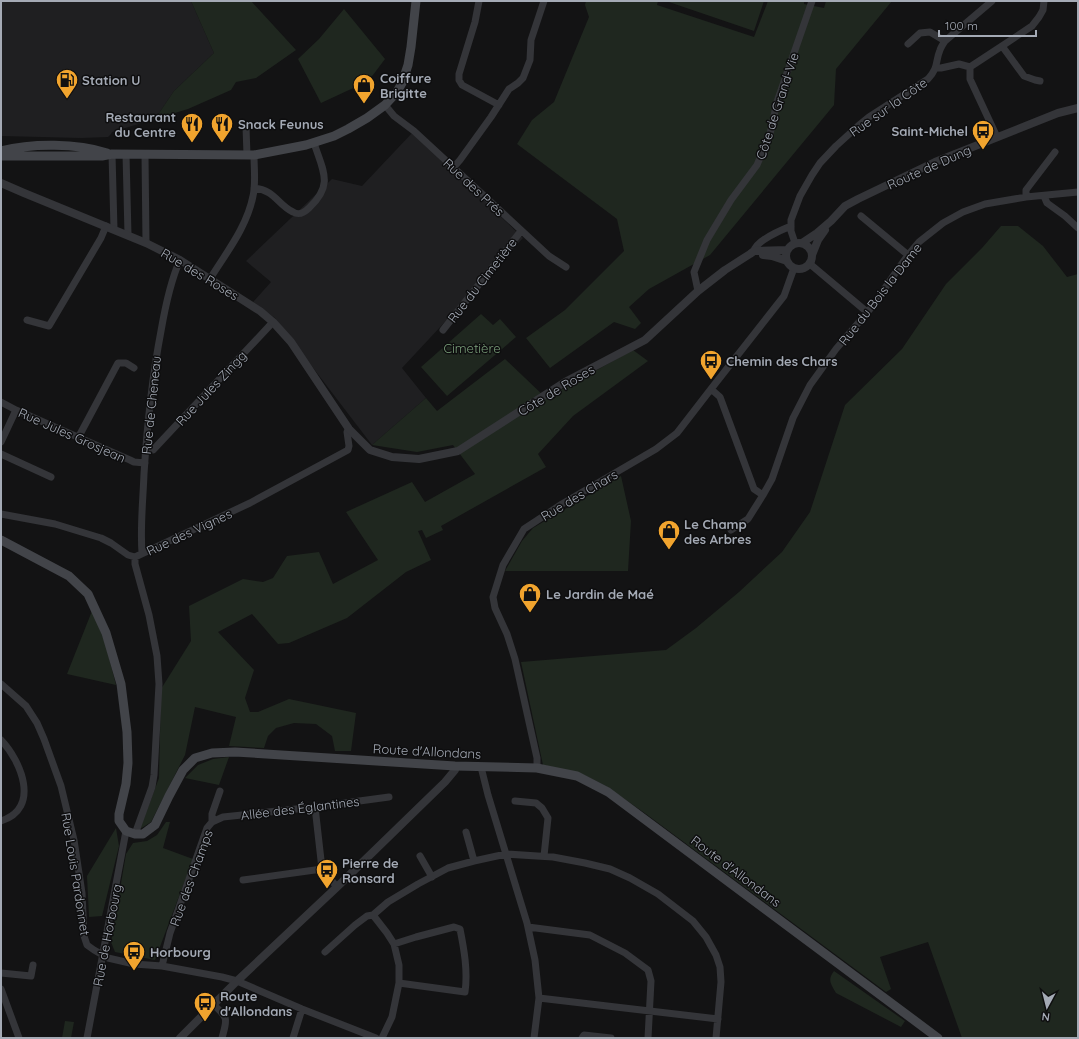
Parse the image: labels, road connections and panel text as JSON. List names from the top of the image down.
{
  "streets": {
    "main road": ["Route d'Allondans"],
    "street": [
      "Côte de Grand-Vie",
      "Rue sur la Côte",
      "Route de Dung",
      "Rue des Prés",
      "Rue des Roses",
      "Rue du Cimetière",
      "Rue du Bois la Dame",
      "Rue Jules Zingg",
      "Côte de Roses",
      "Rue de Cheneau",
      "Rue Jules Grosjean",
      "Rue des Chars",
      "Rue des Vignes",
      "Allée des Églantines",
      "Rue Louis Pardonnet",
      "Rue des Champs",
      "Rue de Horbourg"
    ]
  },
  "crossings": [
    ["Côte de Grand-Vie", "Côte de Roses"],
    ["Rue sur la Côte", "Route de Dung"],
    ["Rue sur la Côte", "Côte de Roses"],
    ["Rue sur la Côte", "Rue des Chars"],
    ["Route de Dung", "Côte de Roses"],
    ["Route de Dung", "Rue des Chars"],
    ["Rue des Prés", "Rue du Cimetière"],
    ["Rue des Roses", "Rue Jules Zingg"],
    ["Rue des Roses", "Côte de Roses"],
    ["Rue des Roses", "Rue de Cheneau"],
    ["Rue des Roses", "Rue des Vignes"],
    ["Rue Jules Zingg", "Rue de Cheneau"],
    ["Côte de Roses", "Rue des Chars"],
    ["Côte de Roses", "Rue des Vignes"],
    ["Rue de Cheneau", "Rue Jules Grosjean"],
    ["Rue de Cheneau", "Rue des Vignes"],
    ["Rue des Chars", "Route d'Allondans"],
    ["Rue des Vignes", "Rue de Horbourg"],
    ["Route d'Allondans", "Rue de Horbourg"],
    ["Allée des Églantines", "Rue des Champs"],
    ["Rue Louis Pardonnet", "Rue de Horbourg"]
  ],
  "parks": ["Cimetière"],
  "places": {
    "fuel station": ["Station U"],
    "shop": ["Coiffure Brigitte", "Le Champ des Arbres", "Le Jardin de Maé"],
    "restaurant": ["Restaurant du Centre", "Snack Feunus"],
    "bus stop": [
      "Saint-Michel",
      "Chemin des Chars",
      "Pierre de Ronsard",
      "Horbourg",
      "Route d'Allondans"
    ]
  },
  "scale_bar": "100 m",
  "north": "bottom"
}
